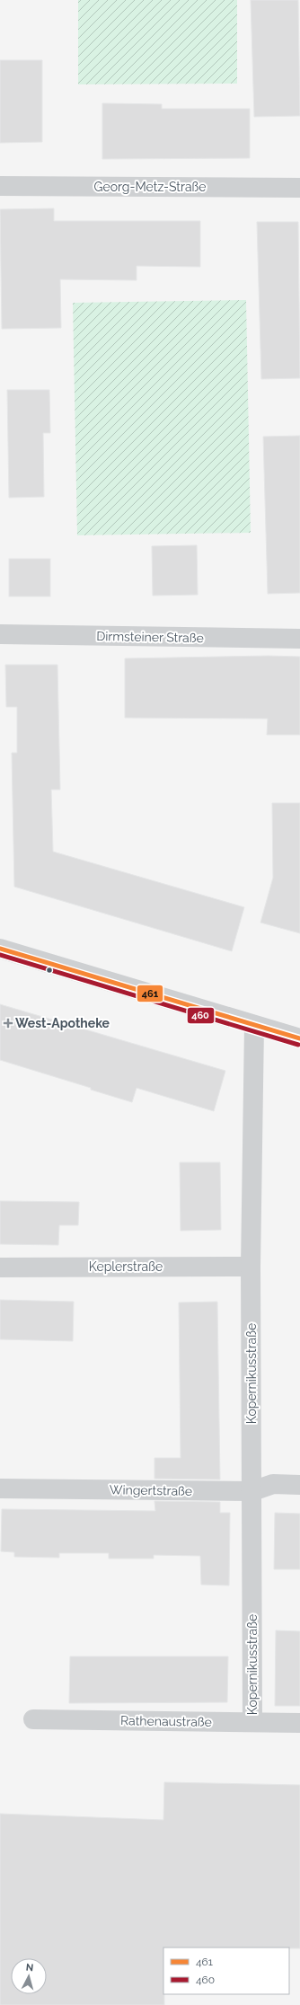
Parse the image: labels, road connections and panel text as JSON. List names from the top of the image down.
{
  "streets": {
    "street": [
      "Georg-Metz-Straße",
      "Dirmsteiner Straße",
      "Keplerstraße",
      "Kopernikusstraße",
      "Wingertstraße",
      "Rathenaustraße"
    ]
  },
  "crossings": [
    ["Keplerstraße", "Kopernikusstraße"],
    ["Kopernikusstraße", "Wingertstraße"],
    ["Kopernikusstraße", "Rathenaustraße"]
  ],
  "places": {
    "health": ["West-Apotheke"]
  },
  "lines": ["transit line 461", "transit line 460"],
  "legend": ["461", "460"],
  "north": "top"
}
